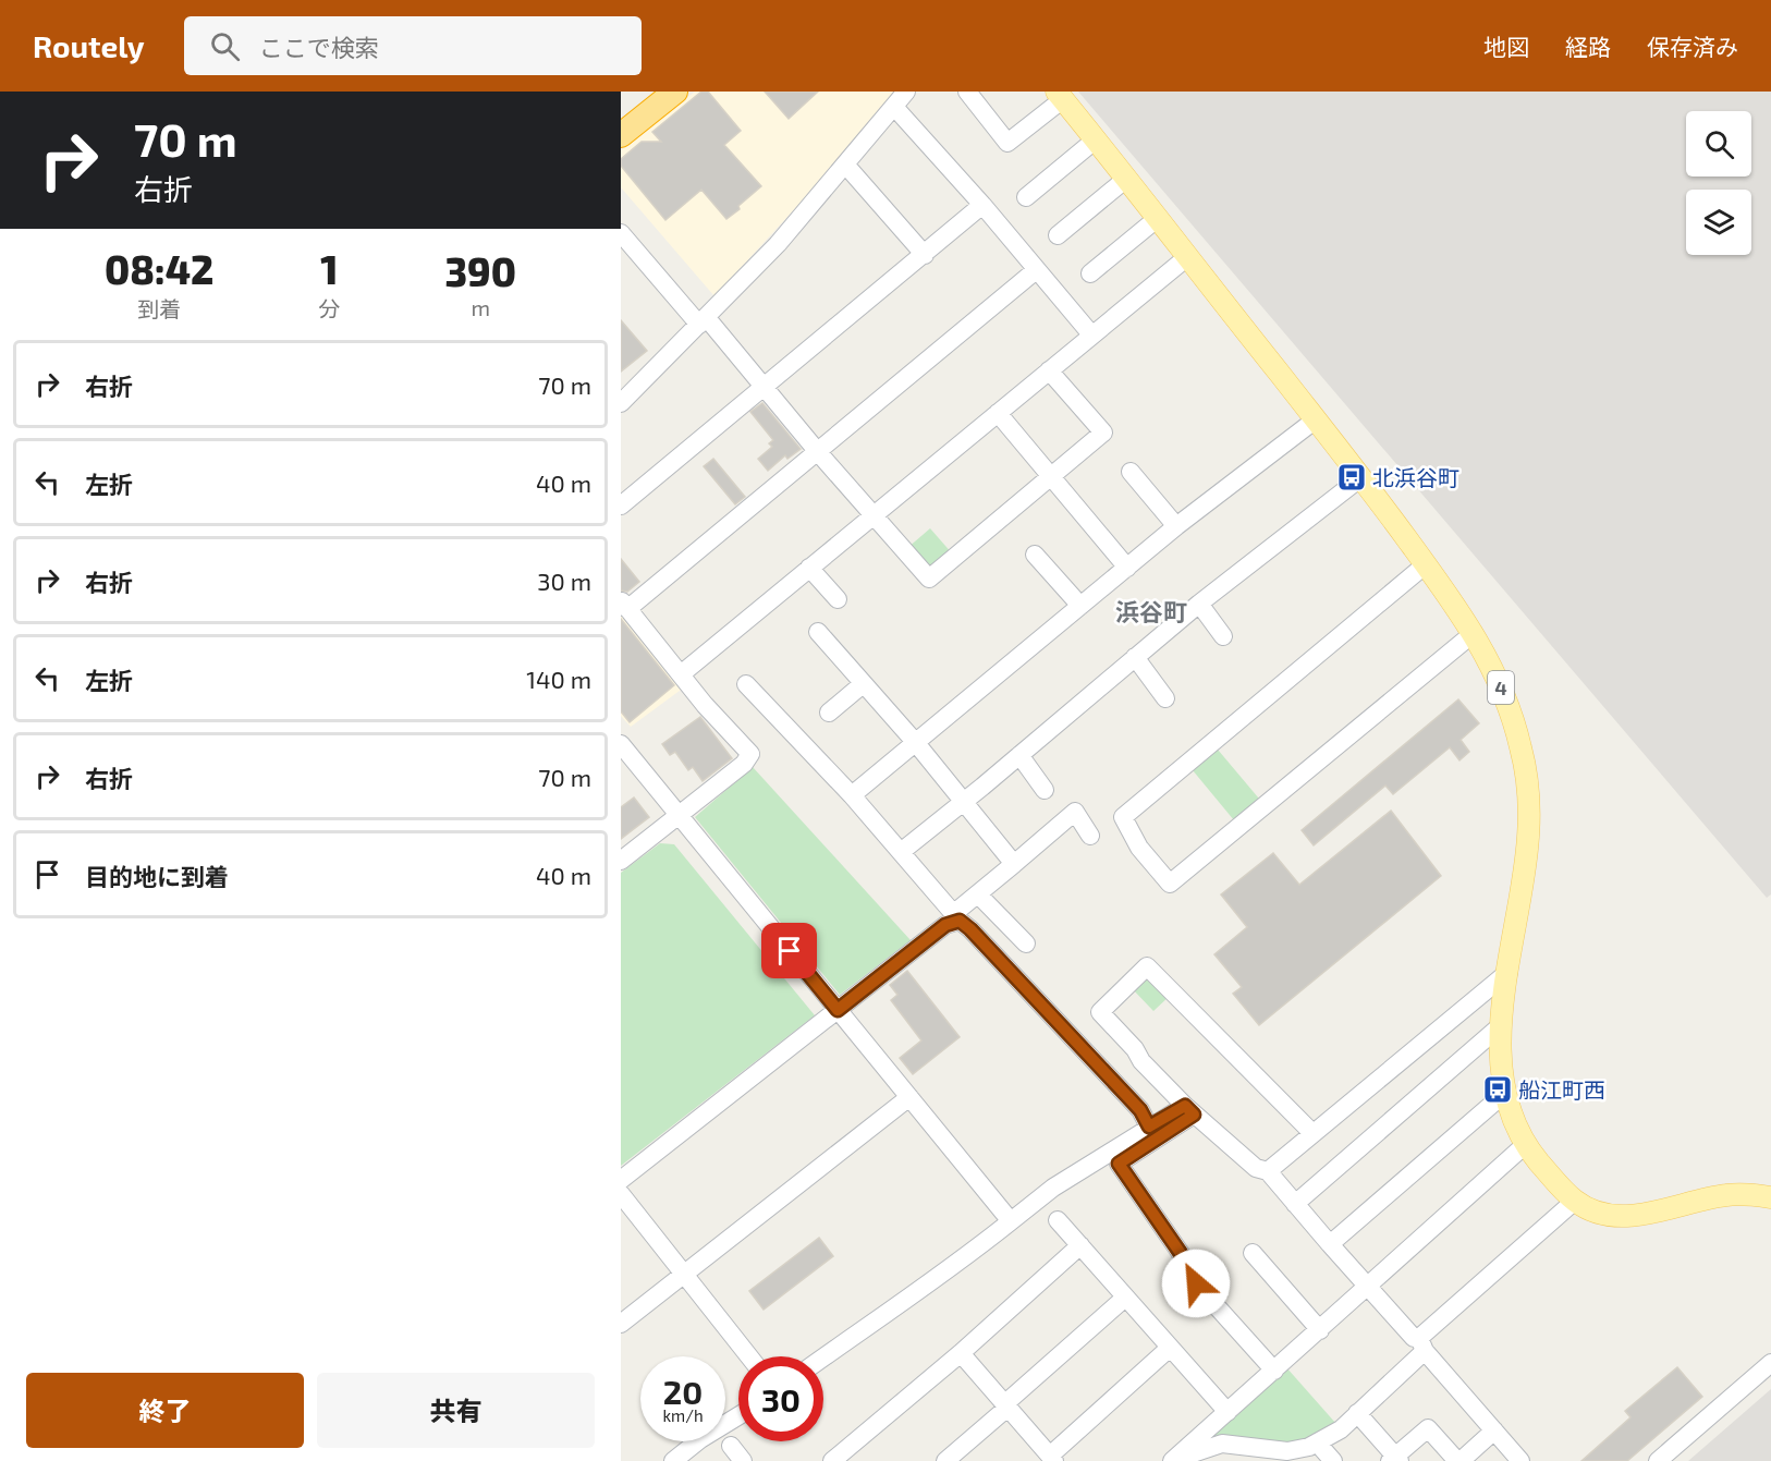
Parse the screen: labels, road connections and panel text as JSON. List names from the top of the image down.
{
  "streets": {
    "main road": ["4"]
  },
  "districts": ["浜谷町"],
  "places": {
    "bus stop": ["北浜谷町", "船江町西"]
  },
  "page": {
    "header": "Routely",
    "search": "ここで検索",
    "nav": ["地図", "経路", "保存済み"],
    "turn": ["70 m", "右折"],
    "eta": [
      "08:42",
      "到着",
      "1",
      "分",
      "390",
      "m"
    ],
    "list": [
      {
        "name": "右折",
        "value": "70 m"
      },
      {
        "name": "左折",
        "value": "40 m"
      },
      {
        "name": "右折",
        "value": "30 m"
      },
      {
        "name": "左折",
        "value": "140 m"
      },
      {
        "name": "右折",
        "value": "70 m"
      },
      {
        "name": "目的地に到着",
        "value": "40 m"
      }
    ],
    "speed": "20 km/h",
    "limit": "30",
    "buttons": ["終了", "共有"]
  }
}
